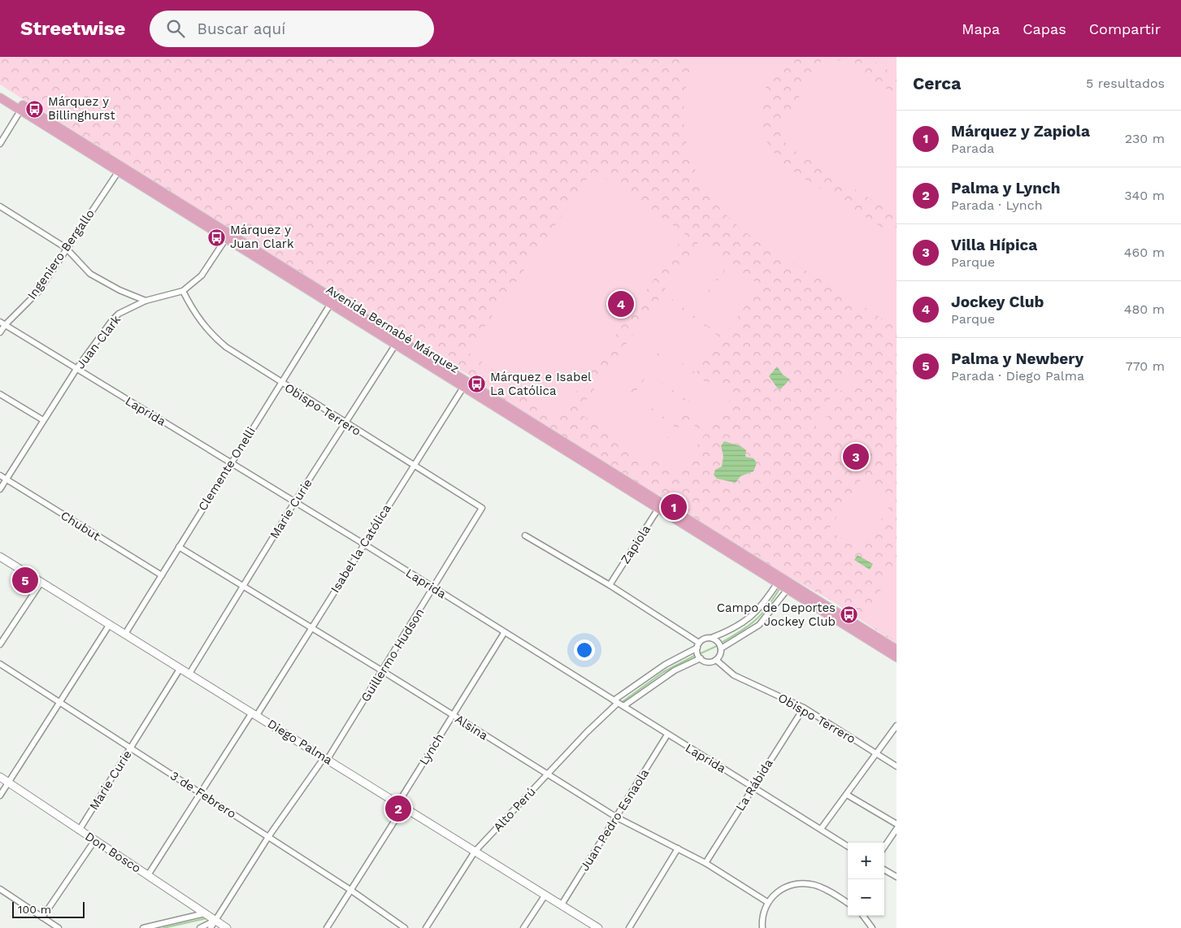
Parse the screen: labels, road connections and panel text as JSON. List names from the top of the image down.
{
  "streets": {
    "main road": ["Avenida Bernabé Márquez", "Diego Palma", "Don Bosco"],
    "street": [
      "Ingeniero Bergallo",
      "Juan Clark",
      "Obispo Terrero",
      "Laprida",
      "Clemente Onelli",
      "Marie Curie",
      "Chubut",
      "Zapiola",
      "Isabel la Católica",
      "Guillermo Hudson",
      "Alsina",
      "Lynch",
      "La Rábida",
      "3 de Febrero",
      "Alto Perú",
      "Juan Pedro Esnaola"
    ]
  },
  "crossings": [
    ["Ingeniero Bergallo", "Avenida Bernabé Márquez"],
    ["Ingeniero Bergallo", "Laprida"],
    ["Avenida Bernabé Márquez", "Juan Clark"],
    ["Avenida Bernabé Márquez", "Clemente Onelli"],
    ["Avenida Bernabé Márquez", "Marie Curie"],
    ["Avenida Bernabé Márquez", "Zapiola"],
    ["Avenida Bernabé Márquez", "Isabel la Católica"],
    ["Juan Clark", "Obispo Terrero"],
    ["Juan Clark", "Laprida"],
    ["Juan Clark", "Chubut"],
    ["Obispo Terrero", "Clemente Onelli"],
    ["Obispo Terrero", "Marie Curie"],
    ["Obispo Terrero", "Isabel la Católica"],
    ["Obispo Terrero", "Guillermo Hudson"],
    ["Obispo Terrero", "La Rábida"],
    ["Obispo Terrero", "Alto Perú"],
    ["Laprida", "Clemente Onelli"],
    ["Laprida", "Marie Curie"],
    ["Laprida", "Isabel la Católica"],
    ["Laprida", "Guillermo Hudson"],
    ["Laprida", "Lynch"],
    ["Laprida", "La Rábida"],
    ["Laprida", "Alto Perú"],
    ["Laprida", "Juan Pedro Esnaola"],
    ["Clemente Onelli", "Chubut"],
    ["Clemente Onelli", "Alsina"],
    ["Clemente Onelli", "Diego Palma"],
    ["Marie Curie", "Alsina"],
    ["Marie Curie", "Diego Palma"],
    ["Marie Curie", "3 de Febrero"],
    ["Marie Curie", "Don Bosco"],
    ["Isabel la Católica", "Alsina"],
    ["Isabel la Católica", "Diego Palma"],
    ["Isabel la Católica", "3 de Febrero"],
    ["Isabel la Católica", "Don Bosco"],
    ["Guillermo Hudson", "Alsina"],
    ["Guillermo Hudson", "Diego Palma"],
    ["Guillermo Hudson", "3 de Febrero"],
    ["Guillermo Hudson", "Don Bosco"],
    ["Alsina", "Lynch"],
    ["Alsina", "La Rábida"],
    ["Alsina", "Alto Perú"],
    ["Alsina", "Juan Pedro Esnaola"],
    ["Diego Palma", "Lynch"],
    ["Diego Palma", "Alto Perú"],
    ["Diego Palma", "Juan Pedro Esnaola"],
    ["Lynch", "3 de Febrero"]
  ],
  "places": {
    "bus stop": [
      "Márquez y Billinghurst",
      "Márquez y Juan Clark",
      "Márquez e Isabel La Católica",
      "Campo de Deportes Jockey Club"
    ]
  },
  "scale_bar": "100 m",
  "page": {
    "header": "Streetwise",
    "search": "Buscar aquí",
    "nav": ["Mapa", "Capas", "Compartir"],
    "heading": ["Cerca", "5 resultados"],
    "list": [
      {
        "mark": "1",
        "name": "Márquez y Zapiola",
        "note": "Parada",
        "value": "230 m"
      },
      {
        "mark": "2",
        "name": "Palma y Lynch",
        "note": "Parada · Lynch",
        "value": "340 m"
      },
      {
        "mark": "3",
        "name": "Villa Hípica",
        "note": "Parque",
        "value": "460 m"
      },
      {
        "mark": "4",
        "name": "Jockey Club",
        "note": "Parque",
        "value": "480 m"
      },
      {
        "mark": "5",
        "name": "Palma y Newbery",
        "note": "Parada · Diego Palma",
        "value": "770 m"
      }
    ],
    "pins": [
      "4",
      "3",
      "1",
      "5",
      "2"
    ],
    "map_buttons": ["+", "−"],
    "scale": "100 m"
  }
}
